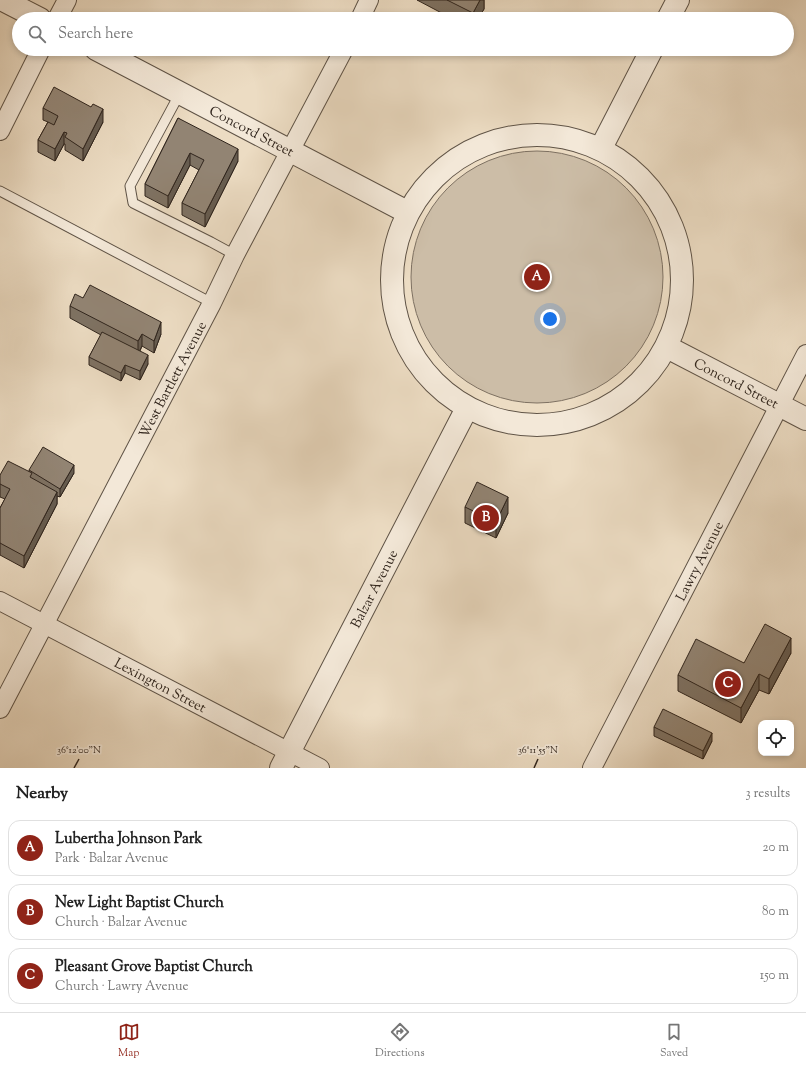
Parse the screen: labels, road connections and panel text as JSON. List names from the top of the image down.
{
  "streets": {
    "street": [
      "Concord Street",
      "West Bartlett Avenue",
      "Lawry Avenue",
      "Balzar Avenue",
      "Lexington Street"
    ]
  },
  "crossings": [
    ["Concord Street", "West Bartlett Avenue"],
    ["Concord Street", "Lawry Avenue"],
    ["West Bartlett Avenue", "Lexington Street"],
    ["Balzar Avenue", "Lexington Street"]
  ],
  "page": {
    "search": "Search here",
    "pins": ["A", "B", "C"],
    "heading": ["Nearby", "3 results"],
    "list": [
      {
        "mark": "A",
        "name": "Lubertha Johnson Park",
        "note": "Park · Balzar Avenue",
        "value": "20 m"
      },
      {
        "mark": "B",
        "name": "New Light Baptist Church",
        "note": "Church · Balzar Avenue",
        "value": "80 m"
      },
      {
        "mark": "C",
        "name": "Pleasant Grove Baptist Church",
        "note": "Church · Lawry Avenue",
        "value": "150 m"
      }
    ],
    "nav": ["Map", "Directions", "Saved"]
  },
  "coordinates": ["36°12'00\"N", "36°11'55\"N"]
}
